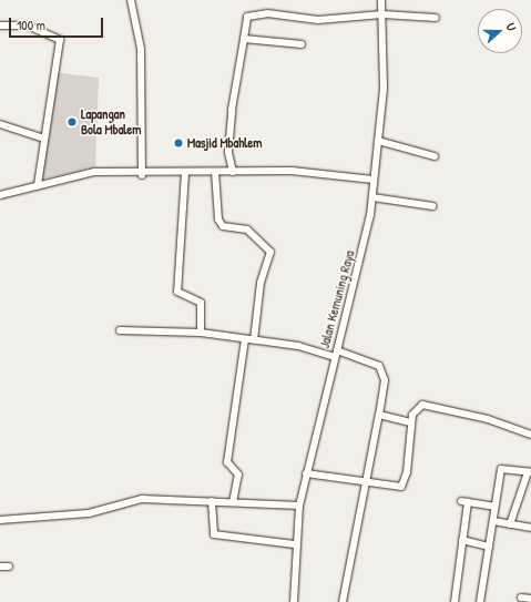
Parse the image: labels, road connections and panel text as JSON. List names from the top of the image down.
{
  "streets": {
    "street": ["Jalan Kemuning Raya"]
  },
  "places": ["Lapangan Bola Mbalem", "Masjid Mbahlem"],
  "scale_bar": "100 m",
  "north": "right"
}
